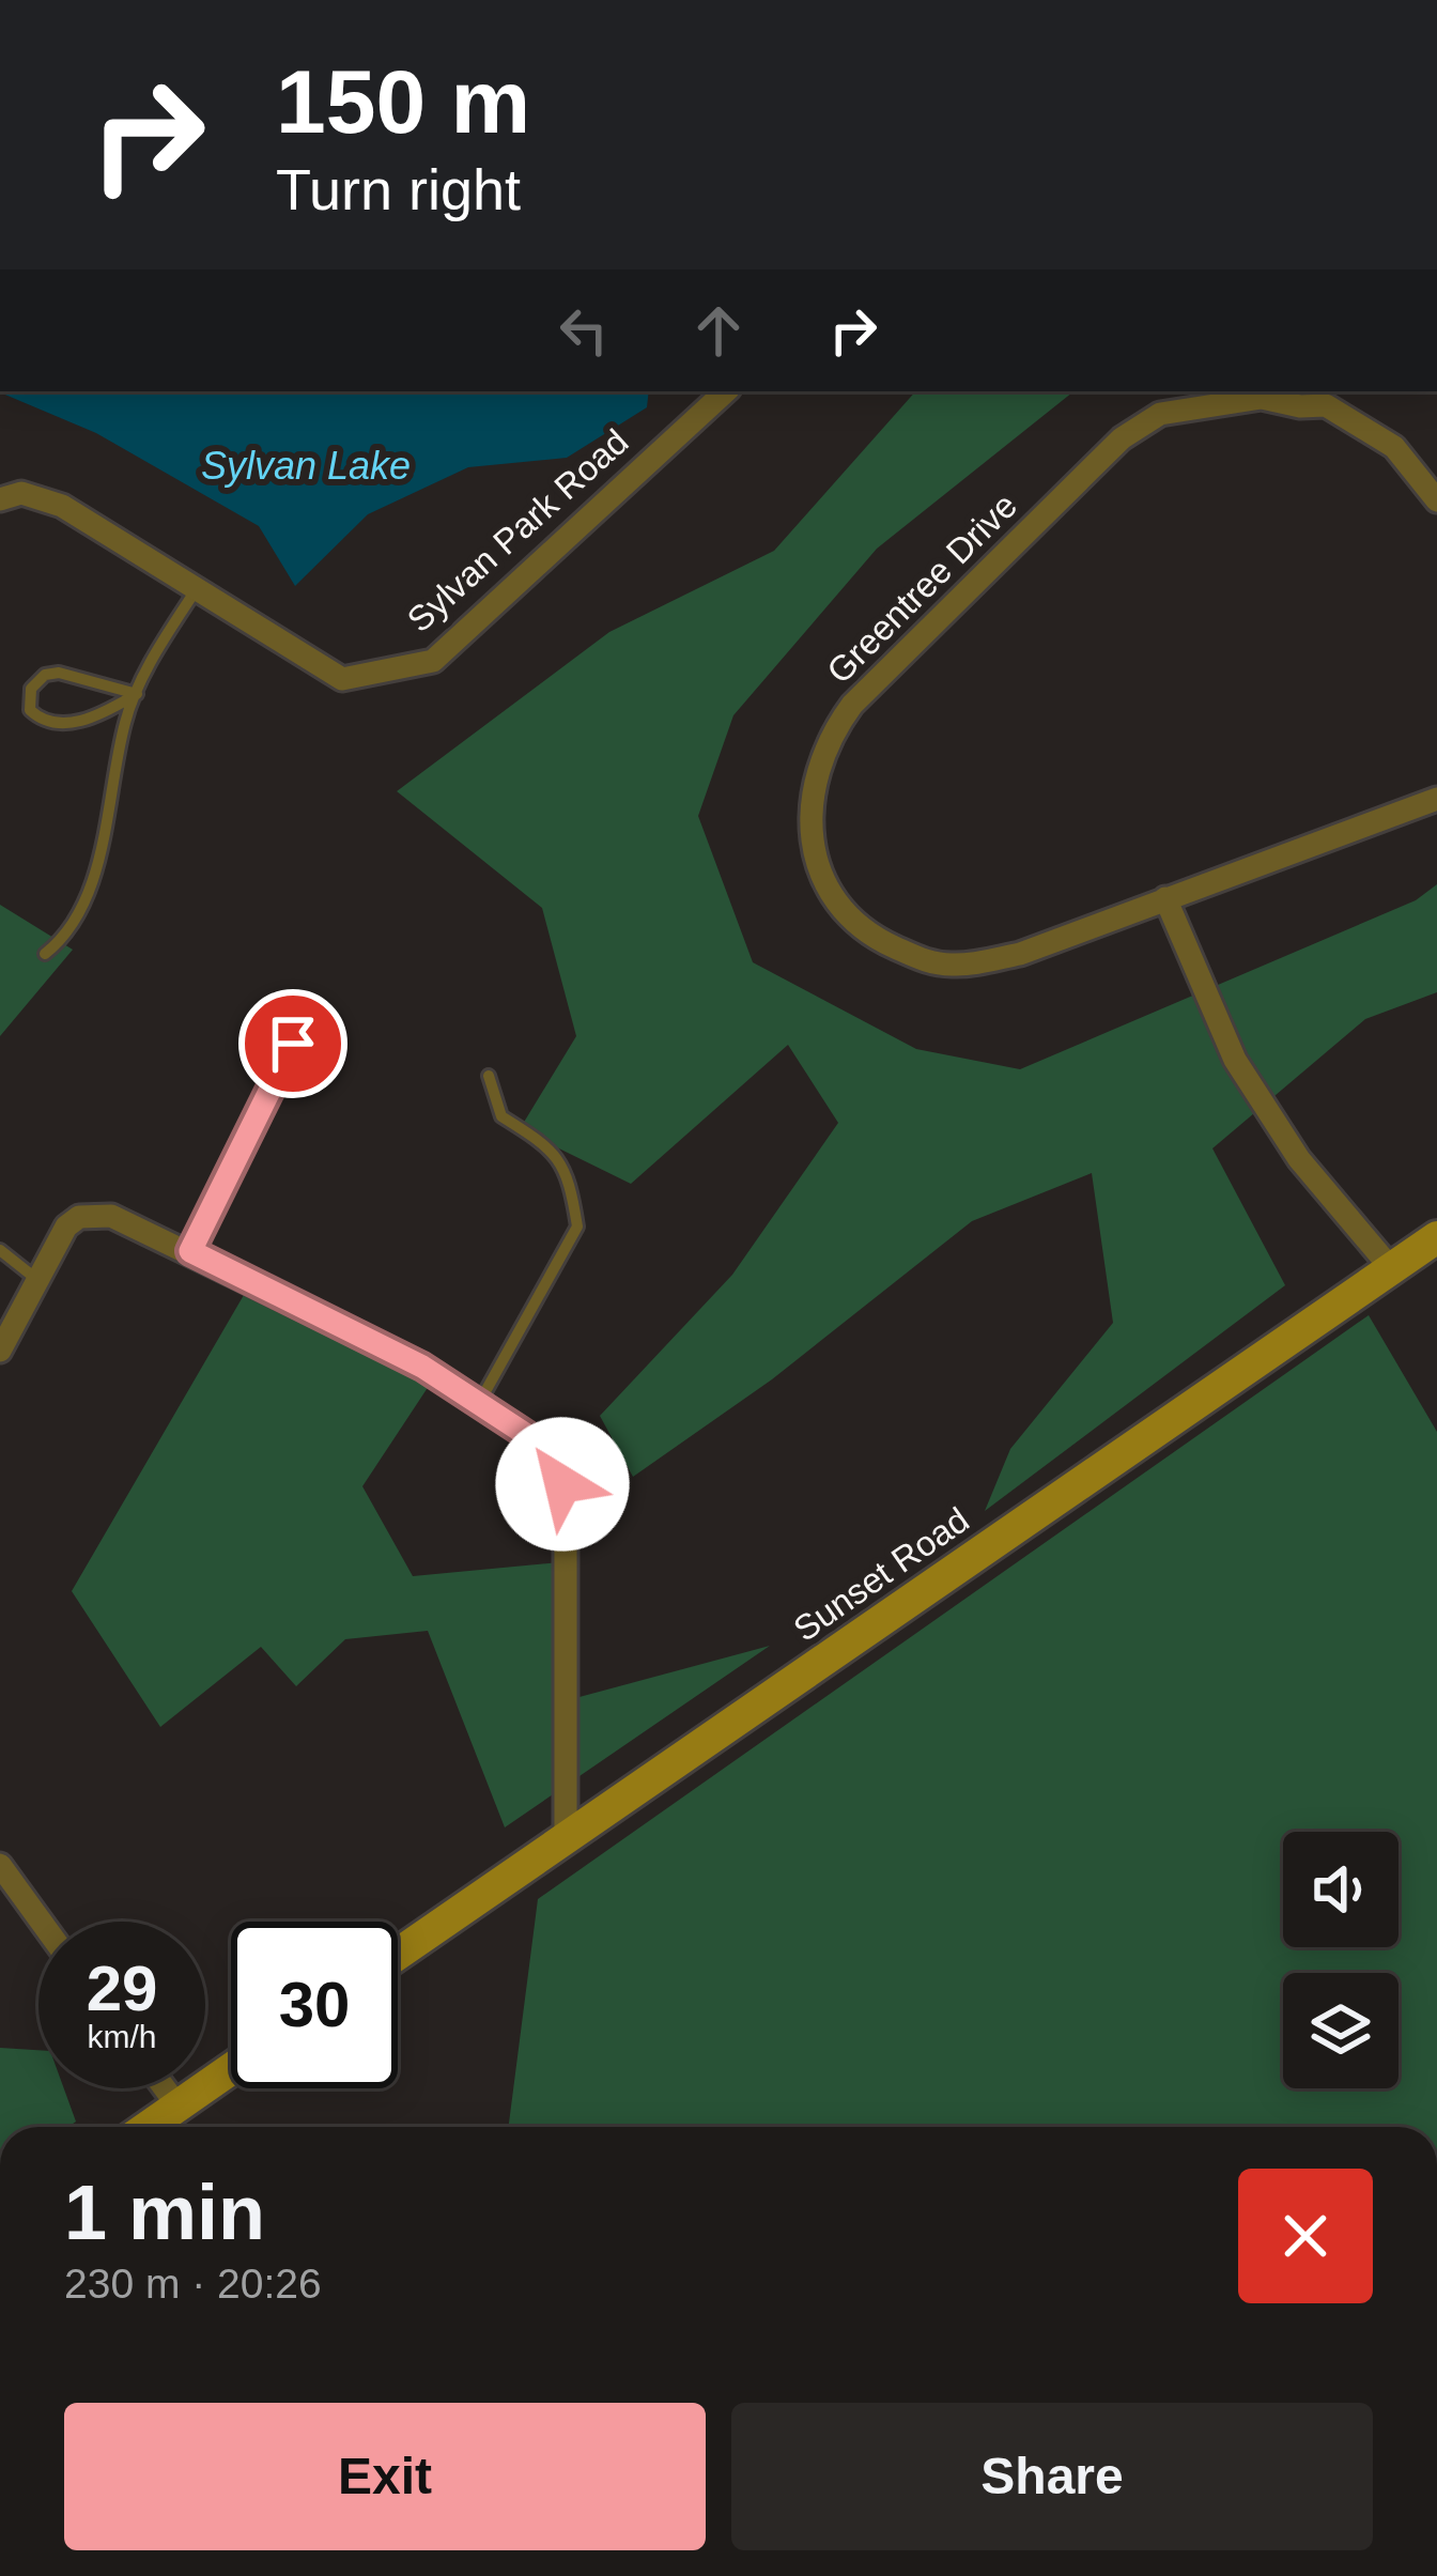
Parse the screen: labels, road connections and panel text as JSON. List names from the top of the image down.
{
  "streets": {
    "street": ["Sylvan Park Road", "Greentree Drive", "Sunset Road"]
  },
  "water": ["Sylvan Lake"],
  "page": {
    "turn": ["150 m", "Turn right"],
    "speed": "29 km/h",
    "limit": "30",
    "heading": ["1 min", "230 m · 20:26"],
    "buttons": ["Exit", "Share"]
  }
}
